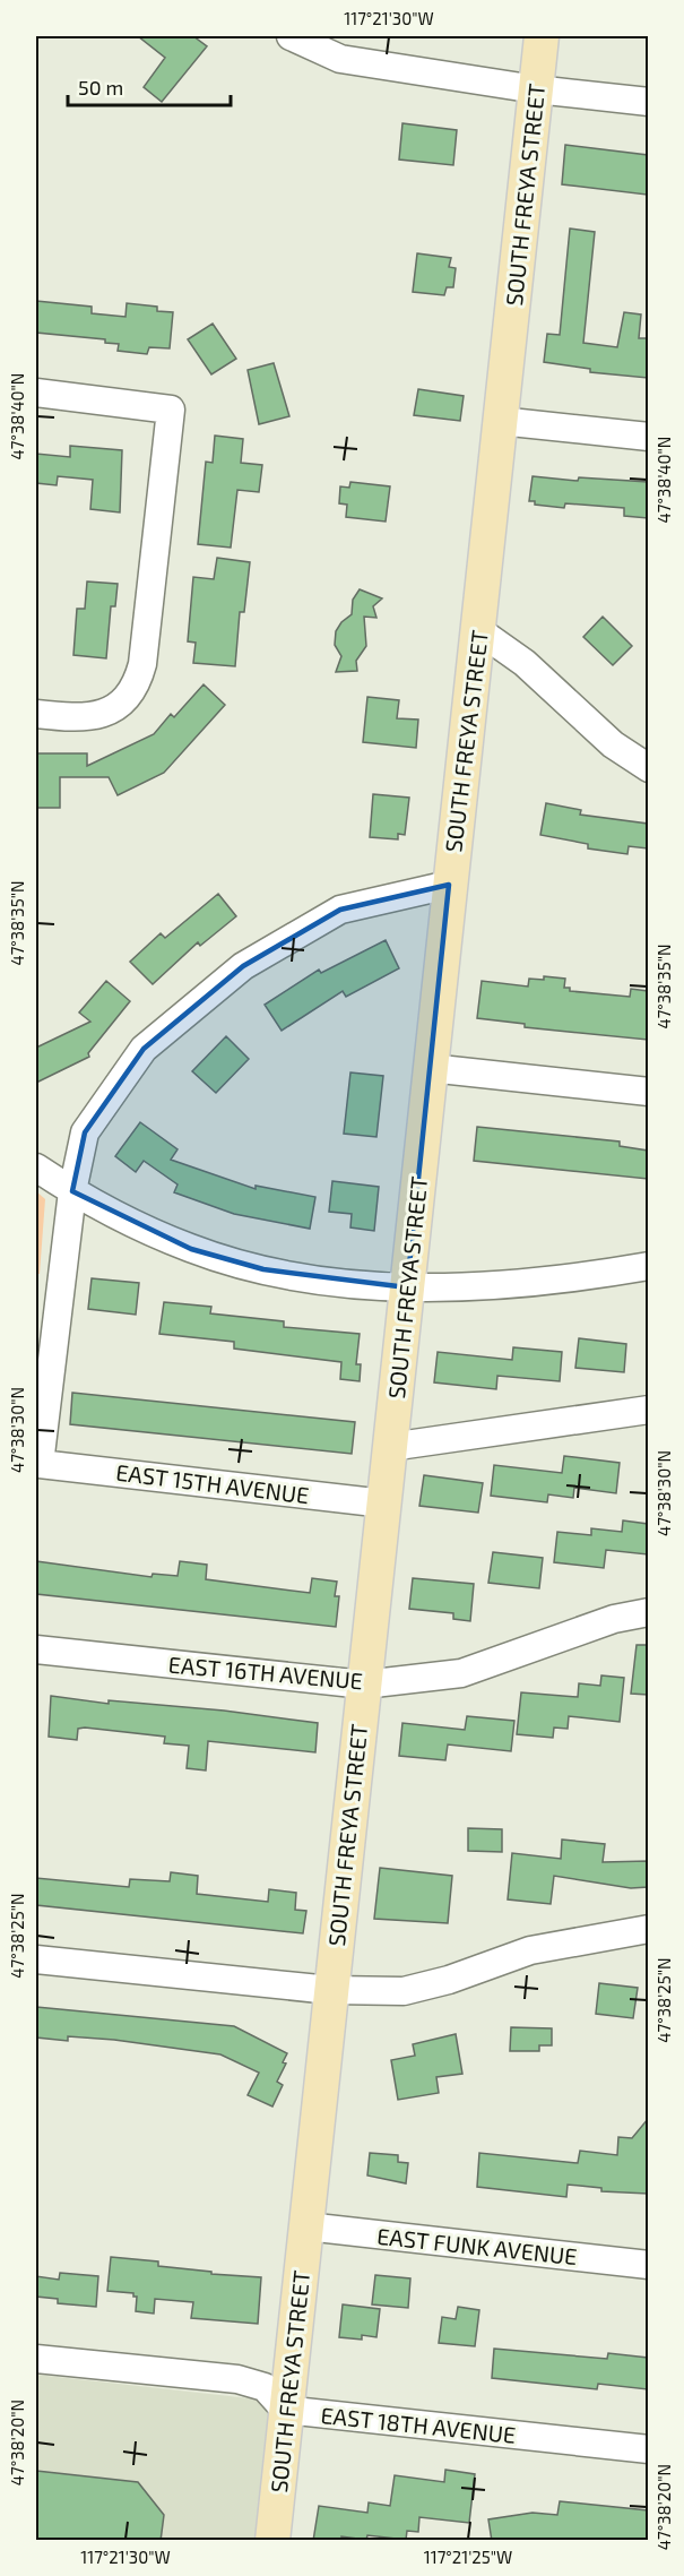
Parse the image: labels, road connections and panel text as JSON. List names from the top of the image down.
{
  "streets": {
    "main road": ["SOUTH FREYA STREET"],
    "street": [
      "EAST 15TH AVENUE",
      "EAST 16TH AVENUE",
      "EAST FUNK AVENUE",
      "EAST 18TH AVENUE"
    ]
  },
  "crossings": [
    ["SOUTH FREYA STREET", "EAST 15TH AVENUE"],
    ["SOUTH FREYA STREET", "EAST 16TH AVENUE"],
    ["SOUTH FREYA STREET", "EAST FUNK AVENUE"],
    ["SOUTH FREYA STREET", "EAST 18TH AVENUE"]
  ],
  "scale_bar": "50 m",
  "coordinates": [
    "117°21'30\"W",
    "47°38'40\"N",
    "47°38'35\"N",
    "47°38'30\"N",
    "47°38'25\"N",
    "47°38'20\"N",
    "117°21'25\"W"
  ]
}
